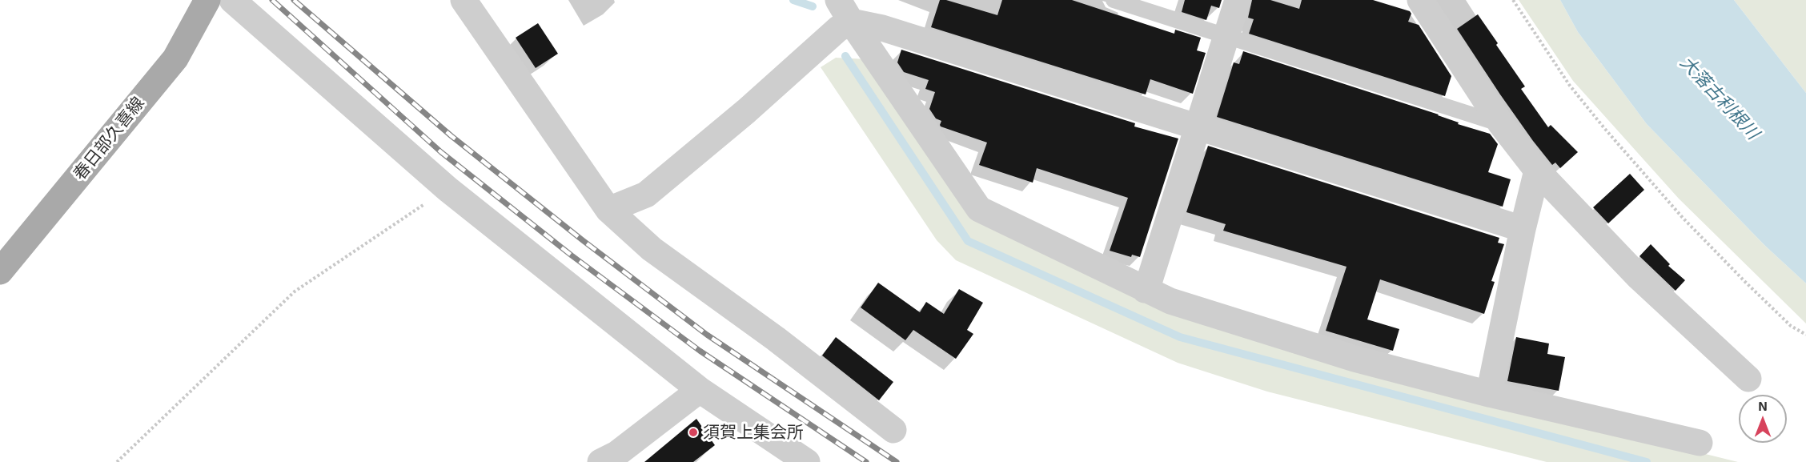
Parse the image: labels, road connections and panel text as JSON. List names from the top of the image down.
{
  "streets": {
    "main road": ["春日部久喜線"]
  },
  "water": ["大落古利根川"],
  "places": ["須賀上集会所"],
  "north": "top"
}
